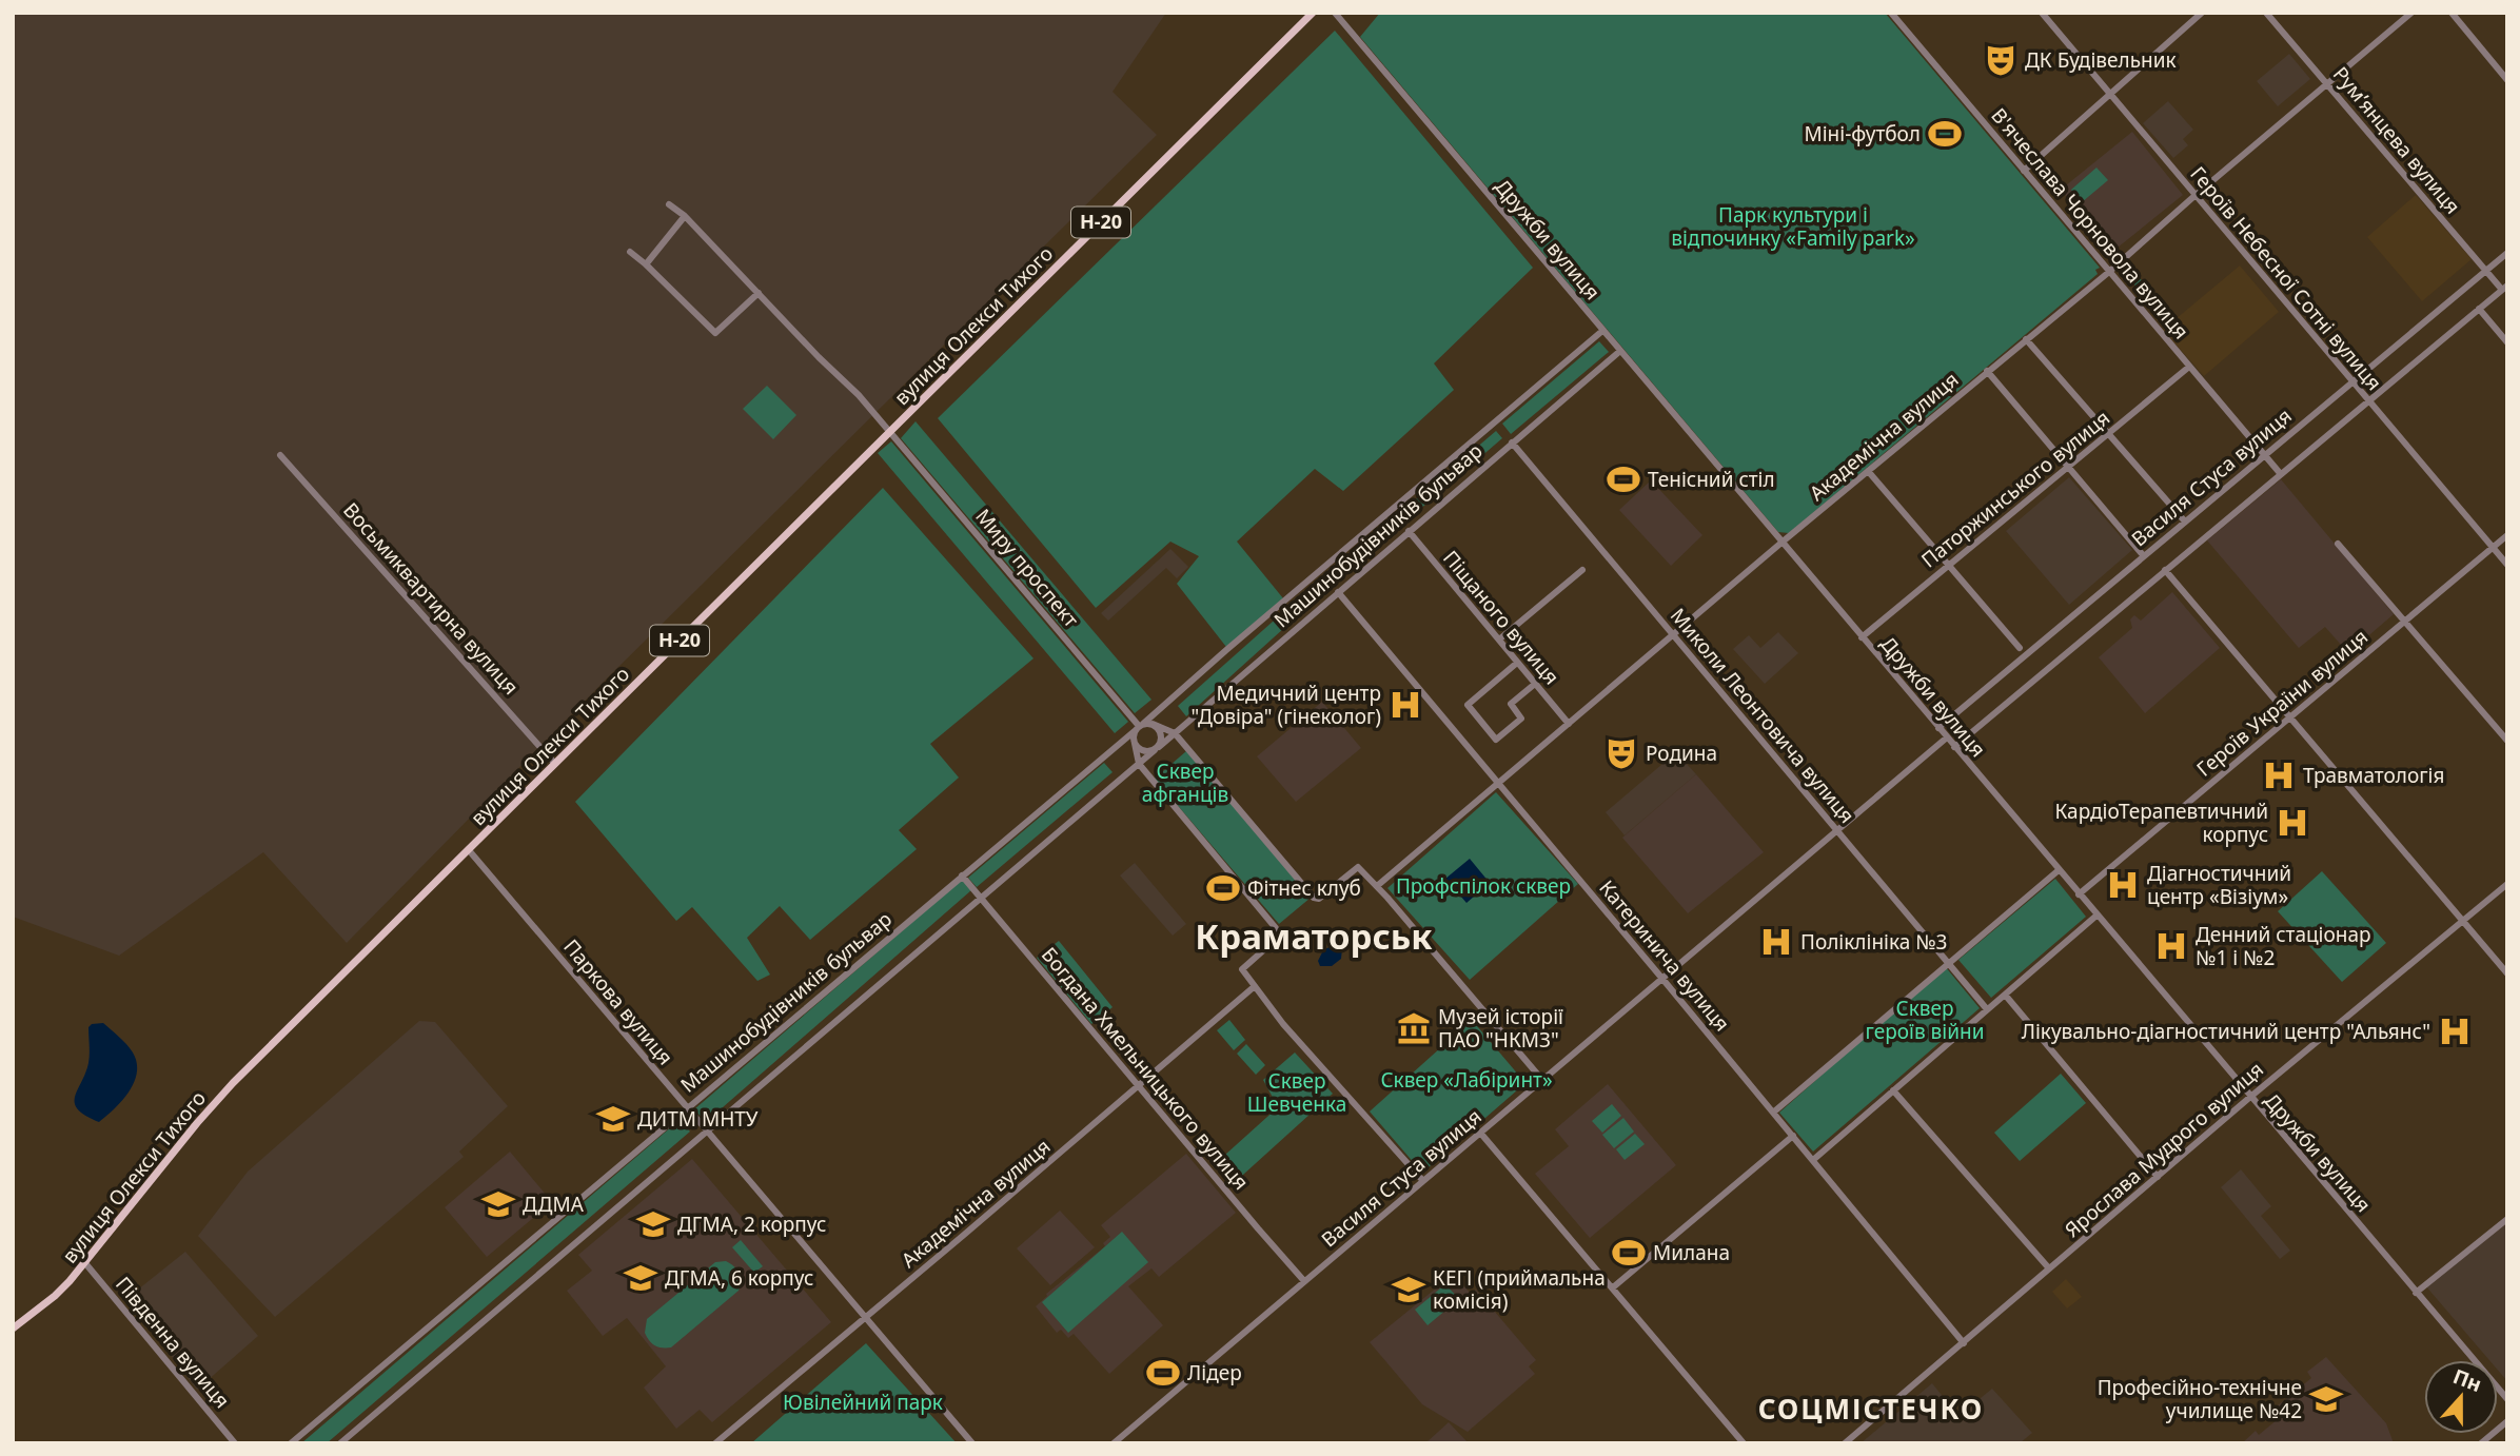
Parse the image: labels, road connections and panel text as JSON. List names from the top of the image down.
{
  "streets": {
    "main road": ["Н-20", "вулиця Олекси Тихого"],
    "street": [
      "Рум’янцева вулиця",
      "В'ячеслава Чорновола вулиця",
      "Дружби вулиця",
      "Героїв Небесної Сотні вулиця",
      "Академічна вулиця",
      "Василя Стуса вулиця",
      "Паторжинського вулиця",
      "Машинобудівників бульвар",
      "Миру проспект",
      "Восьмиквартирна вулиця",
      "Піщаного вулиця",
      "Героїв України вулиця",
      "Миколи Леонтовича вулиця",
      "Катеринича вулиця",
      "Паркова вулиця",
      "Богдана Хмельницького вулиця",
      "Ярослава Мудрого вулиця",
      "Південна вулиця"
    ]
  },
  "crossings": [
    ["Рум’янцева вулиця", "Академічна вулиця"],
    ["Рум’янцева вулиця", "Василя Стуса вулиця"],
    ["В'ячеслава Чорновола вулиця", "Академічна вулиця"],
    ["В'ячеслава Чорновола вулиця", "Василя Стуса вулиця"],
    ["В'ячеслава Чорновола вулиця", "Паторжинського вулиця"],
    ["Дружби вулиця", "Академічна вулиця"],
    ["Дружби вулиця", "Василя Стуса вулиця"],
    ["Дружби вулиця", "Паторжинського вулиця"],
    ["Дружби вулиця", "Машинобудівників бульвар"],
    ["Дружби вулиця", "Героїв України вулиця"],
    ["Дружби вулиця", "Ярослава Мудрого вулиця"],
    ["Героїв Небесної Сотні вулиця", "Академічна вулиця"],
    ["Героїв Небесної Сотні вулиця", "Василя Стуса вулиця"],
    ["Героїв Небесної Сотні вулиця", "Героїв України вулиця"],
    ["вулиця Олекси Тихого", "Миру проспект"],
    ["вулиця Олекси Тихого", "Восьмиквартирна вулиця"],
    ["вулиця Олекси Тихого", "Паркова вулиця"],
    ["вулиця Олекси Тихого", "Південна вулиця"],
    ["Академічна вулиця", "Піщаного вулиця"],
    ["Академічна вулиця", "Миколи Леонтовича вулиця"],
    ["Академічна вулиця", "Катеринича вулиця"],
    ["Академічна вулиця", "Паркова вулиця"],
    ["Академічна вулиця", "Богдана Хмельницького вулиця"],
    ["Василя Стуса вулиця", "Миколи Леонтовича вулиця"],
    ["Василя Стуса вулиця", "Катеринича вулиця"],
    ["Василя Стуса вулиця", "Богдана Хмельницького вулиця"],
    ["Машинобудівників бульвар", "Миру проспект"],
    ["Машинобудівників бульвар", "Піщаного вулиця"],
    ["Машинобудівників бульвар", "Миколи Леонтовича вулиця"],
    ["Машинобудівників бульвар", "Катеринича вулиця"],
    ["Машинобудівників бульвар", "Паркова вулиця"],
    ["Машинобудівників бульвар", "Богдана Хмельницького вулиця"],
    ["Катеринича вулиця", "Ярослава Мудрого вулиця"]
  ],
  "districts": ["Краматорськ", "СОЦМІСТЕЧКО"],
  "parks": [
    "Парк культури і відпочинку «Family park»",
    "Сквер афганців",
    "Профспілок сквер",
    "Сквер героїв війни",
    "Сквер «Лабіринт»",
    "Сквер Шевченка",
    "Ювілейний парк"
  ],
  "places": {
    "theatre": ["ДК Будівельник", "Родина"],
    "sports": [
      "Міні-футбол",
      "Тенісний стіл",
      "Фітнес клуб",
      "Милана",
      "Лідер"
    ],
    "hospital": [
      "Медичний центр \"Довіра\" (гінеколог)",
      "Травматологія",
      "КардіоТерапевтичний корпус",
      "Діагностичний центр «Візіум»",
      "Поліклініка №3",
      "Денний стаціонар №1 і №2",
      "Лікувально-діагностичний центр \"Альянс\""
    ],
    "museum": ["Музей історії ПАО \"НКМЗ\""],
    "school or university": [
      "ДИТМ МНТУ",
      "ДДМА",
      "ДГМА, 2 корпус",
      "ДГМА, 6 корпус",
      "КЕГІ (приймальна комісія)",
      "Професійно-технічне училище №42"
    ]
  },
  "north": "top"
}
